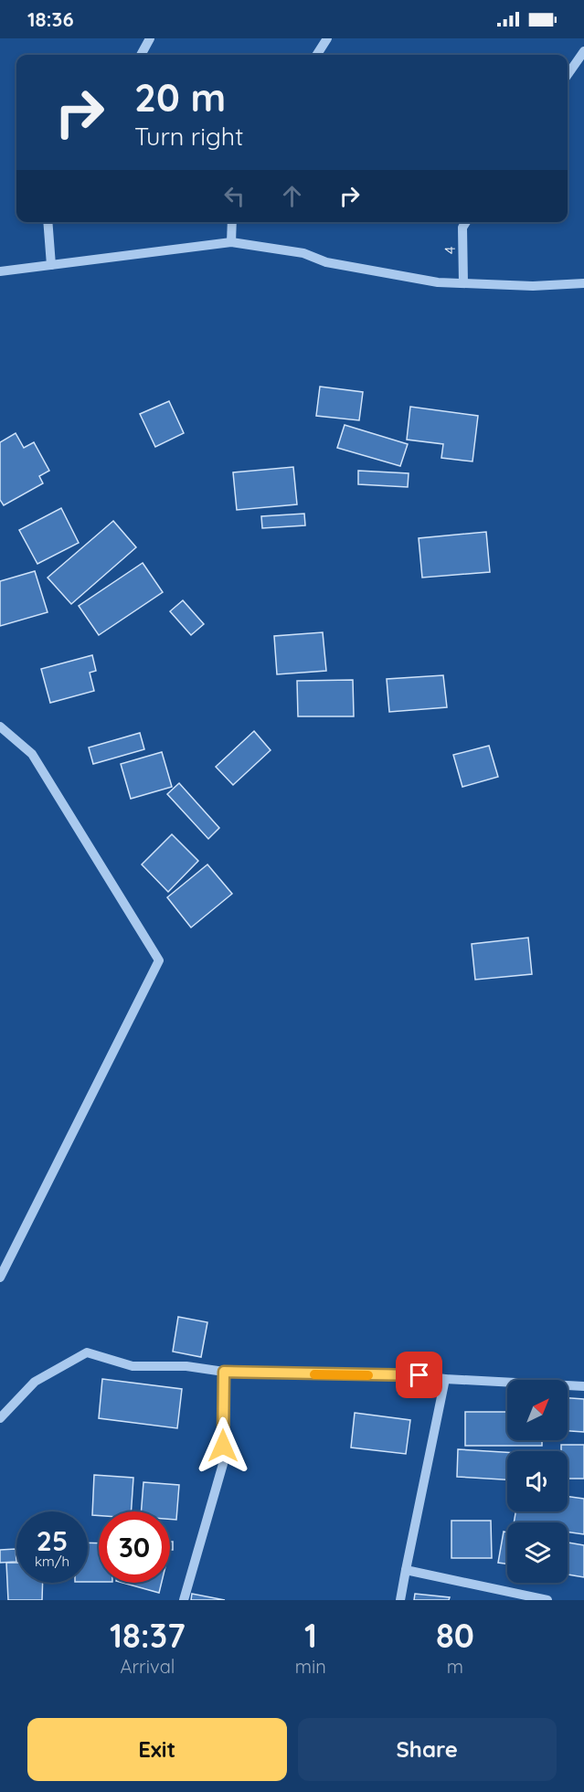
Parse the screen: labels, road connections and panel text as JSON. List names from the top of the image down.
{
  "streets": {
    "street": ["4"]
  },
  "north": "top right",
  "page": {
    "status": "18:36",
    "turn": ["20 m", "Turn right"],
    "speed": "25 km/h",
    "limit": "30",
    "eta": [
      "18:37",
      "Arrival",
      "1",
      "min",
      "80",
      "m"
    ],
    "buttons": ["Exit", "Share"]
  }
}
